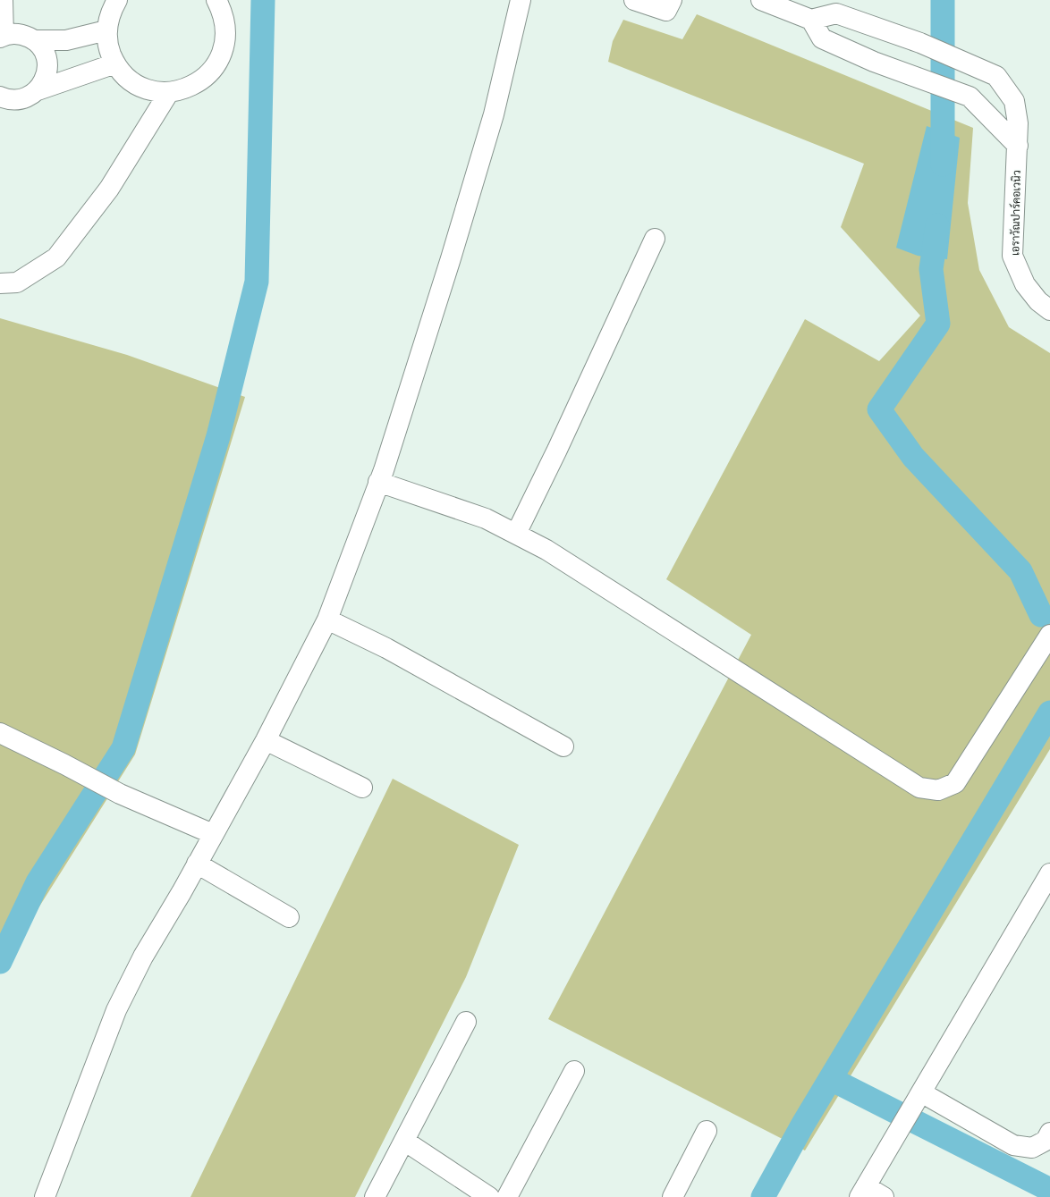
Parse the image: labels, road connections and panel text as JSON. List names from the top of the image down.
{
  "streets": {
    "street": ["เอราวัณปาร์คอเวนิว"]
  }
}
